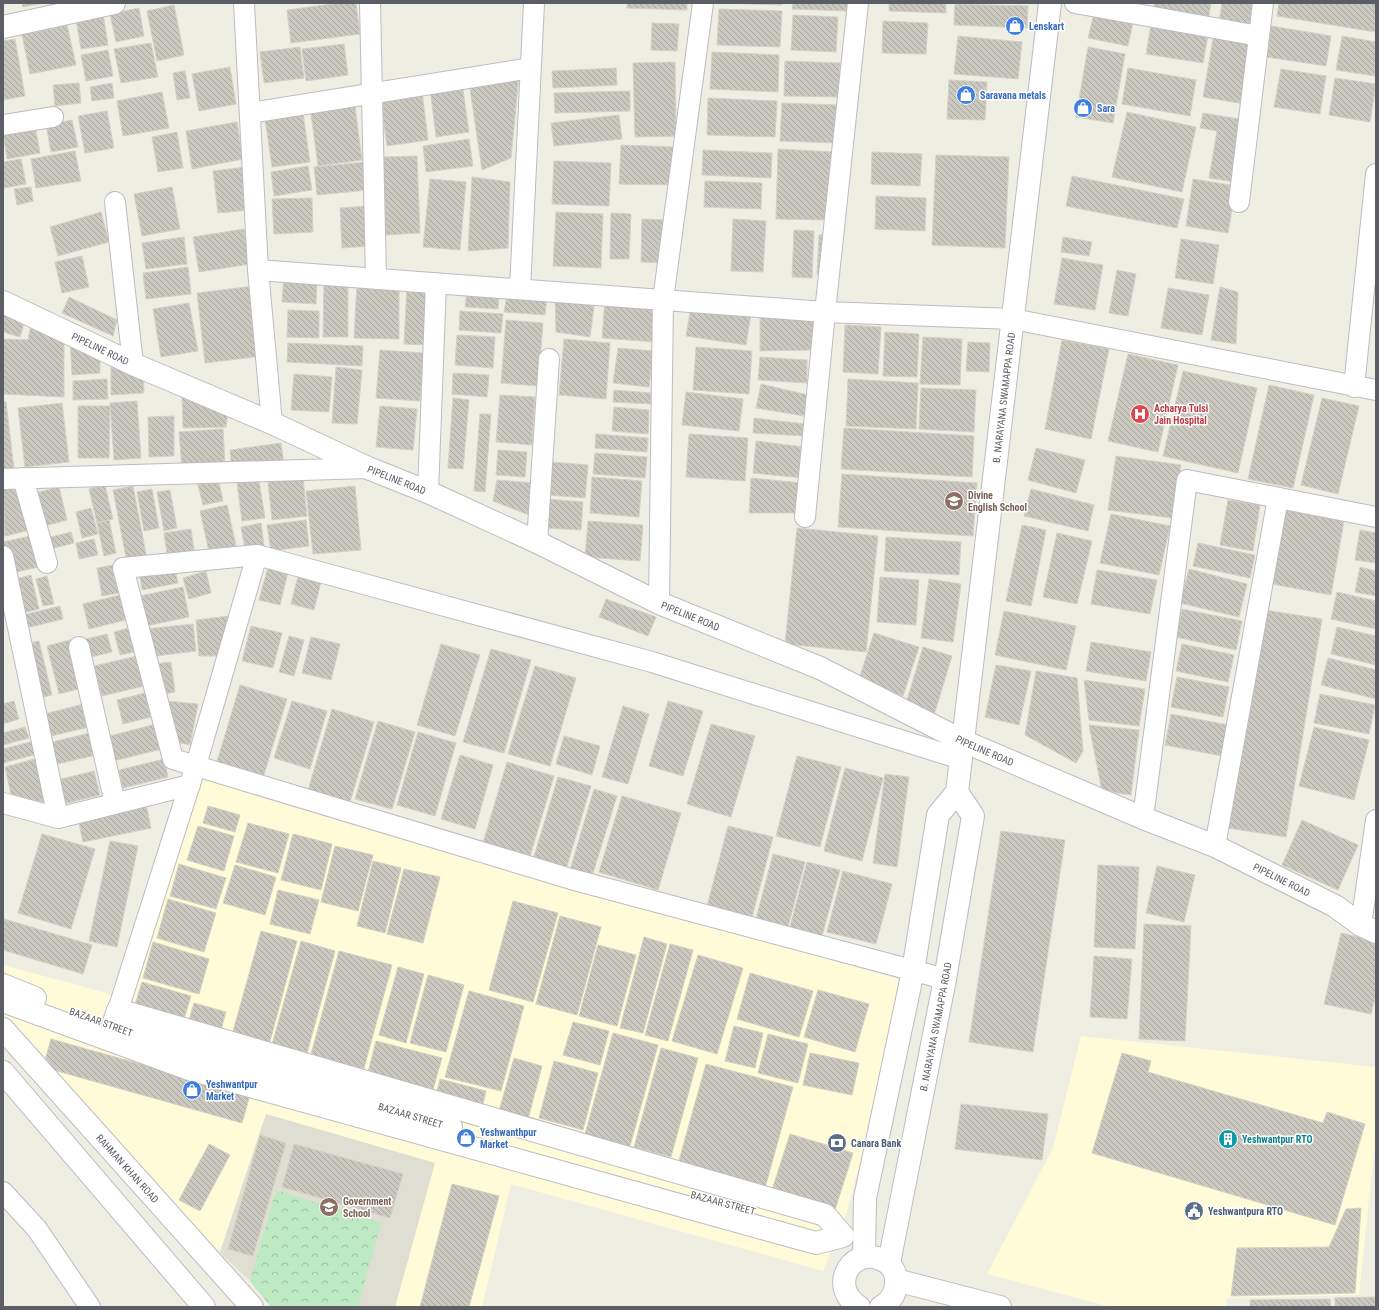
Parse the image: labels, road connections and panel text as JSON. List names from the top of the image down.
{
  "streets": {
    "street": [
      "PIPELINE ROAD",
      "B. NARAYANA SWAMAPPA ROAD",
      "BAZAAR STREET",
      "RAHMAN KHAN ROAD"
    ]
  },
  "crossings": [
    ["PIPELINE ROAD", "B. NARAYANA SWAMAPPA ROAD"]
  ],
  "places": {
    "shop": [
      "Lenskart",
      "Saravana metals",
      "Sara",
      "Yeshwantpur Market",
      "Yeshwanthpur Market"
    ],
    "hospital": ["Acharya Tulsi Jain Hospital"],
    "school or university": ["Divine English School", "Government School"],
    "building": ["Yeshwantpur RTO"],
    "bank": ["Canara Bank"],
    "public building": ["Yeshwantpura RTO"]
  }
}
